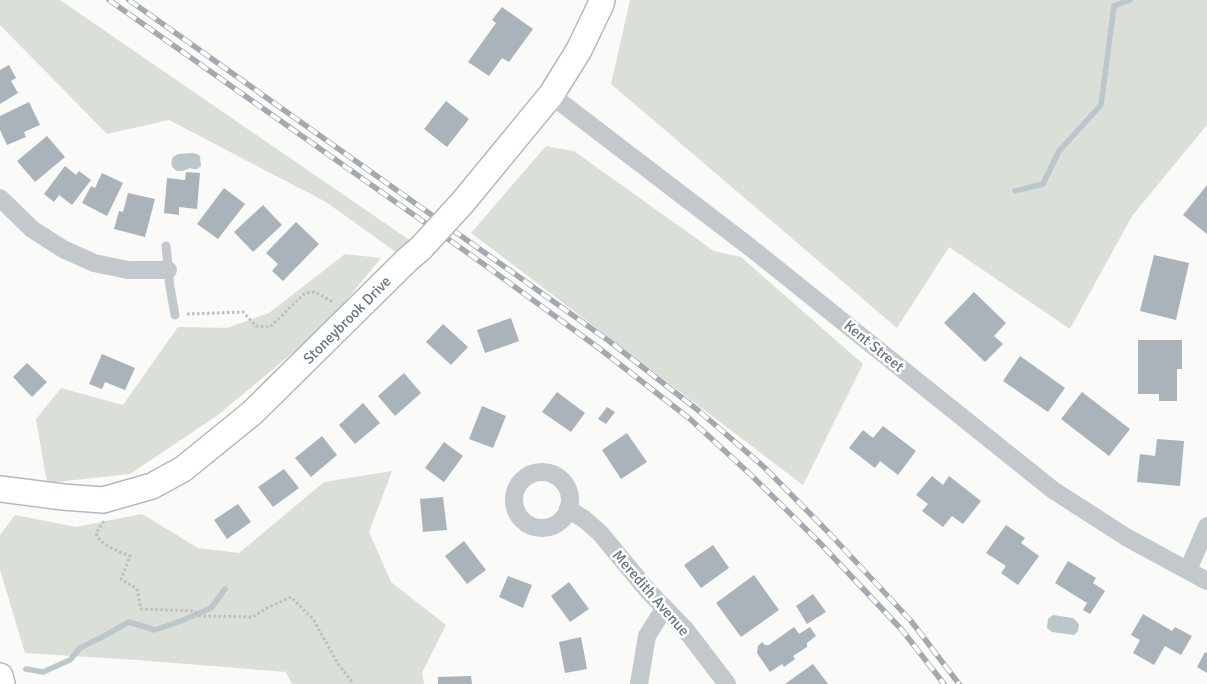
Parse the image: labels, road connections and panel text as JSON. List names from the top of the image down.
{
  "streets": {
    "street": ["Stoneybrook Drive", "Kent Street", "Meredith Avenue"]
  },
  "crossings": [
    ["Stoneybrook Drive", "Kent Street"]
  ]
}
